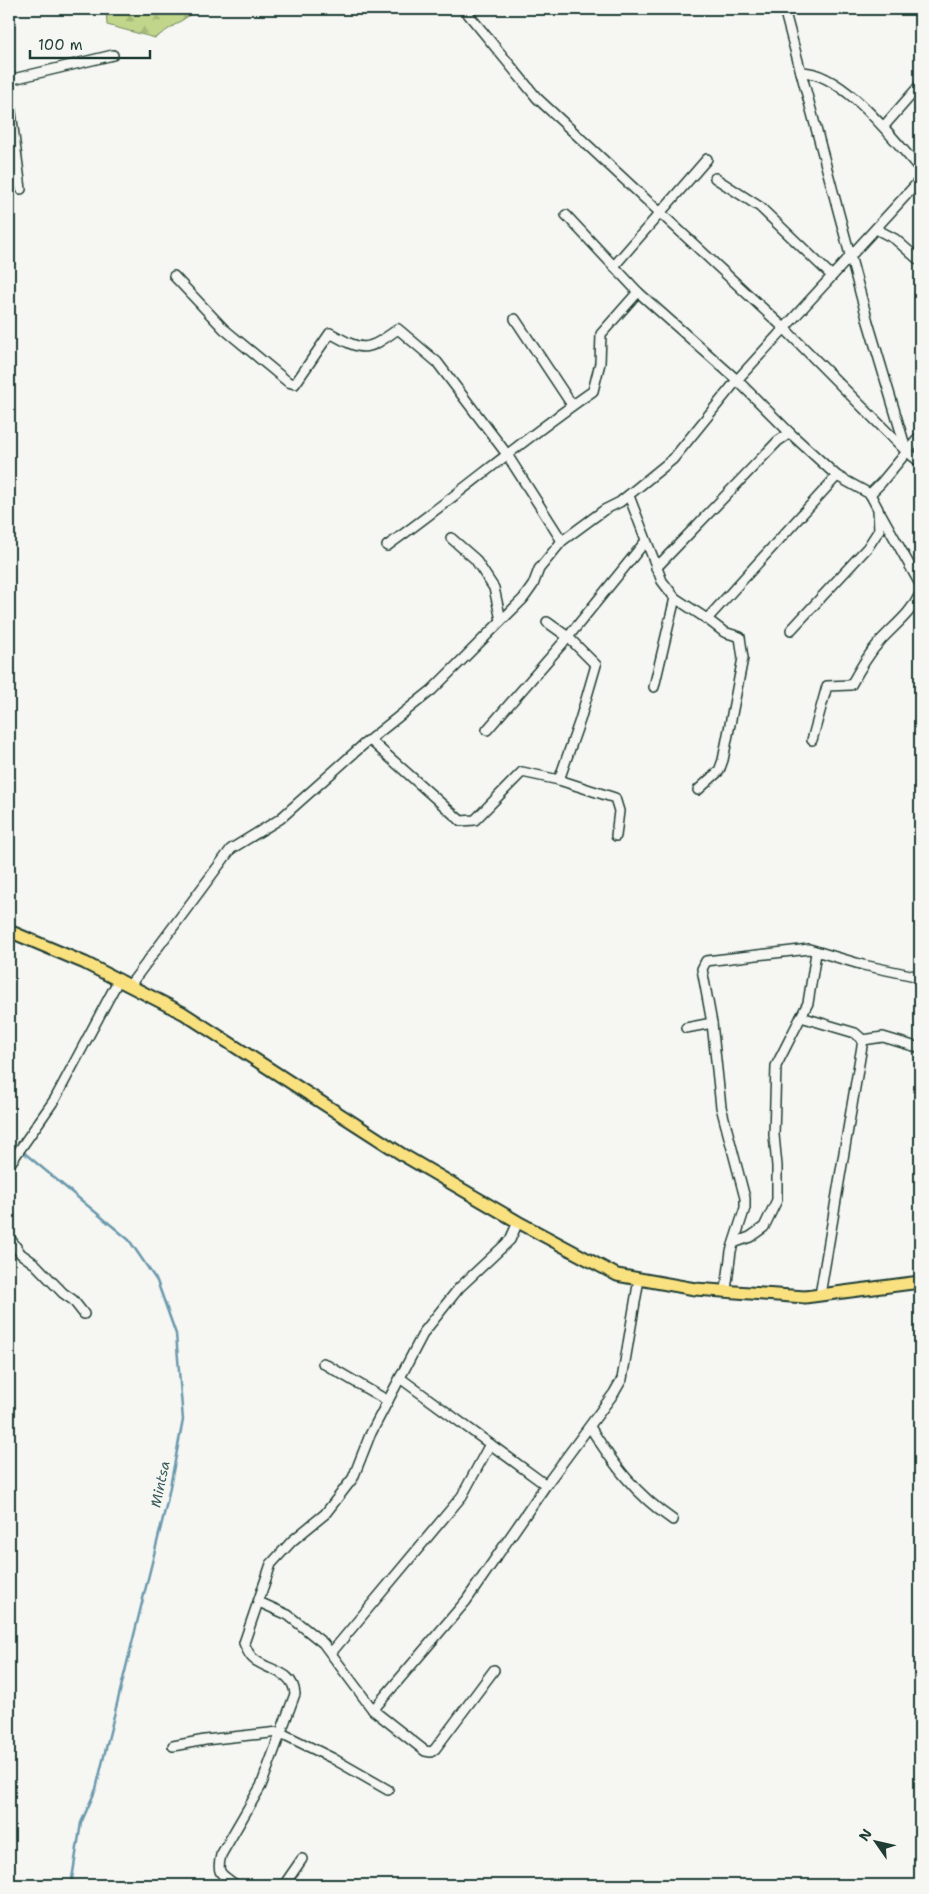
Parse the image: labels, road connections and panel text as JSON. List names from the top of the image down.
{
  "water": ["Mintsa"],
  "scale_bar": "100 m",
  "north": "top left"
}
